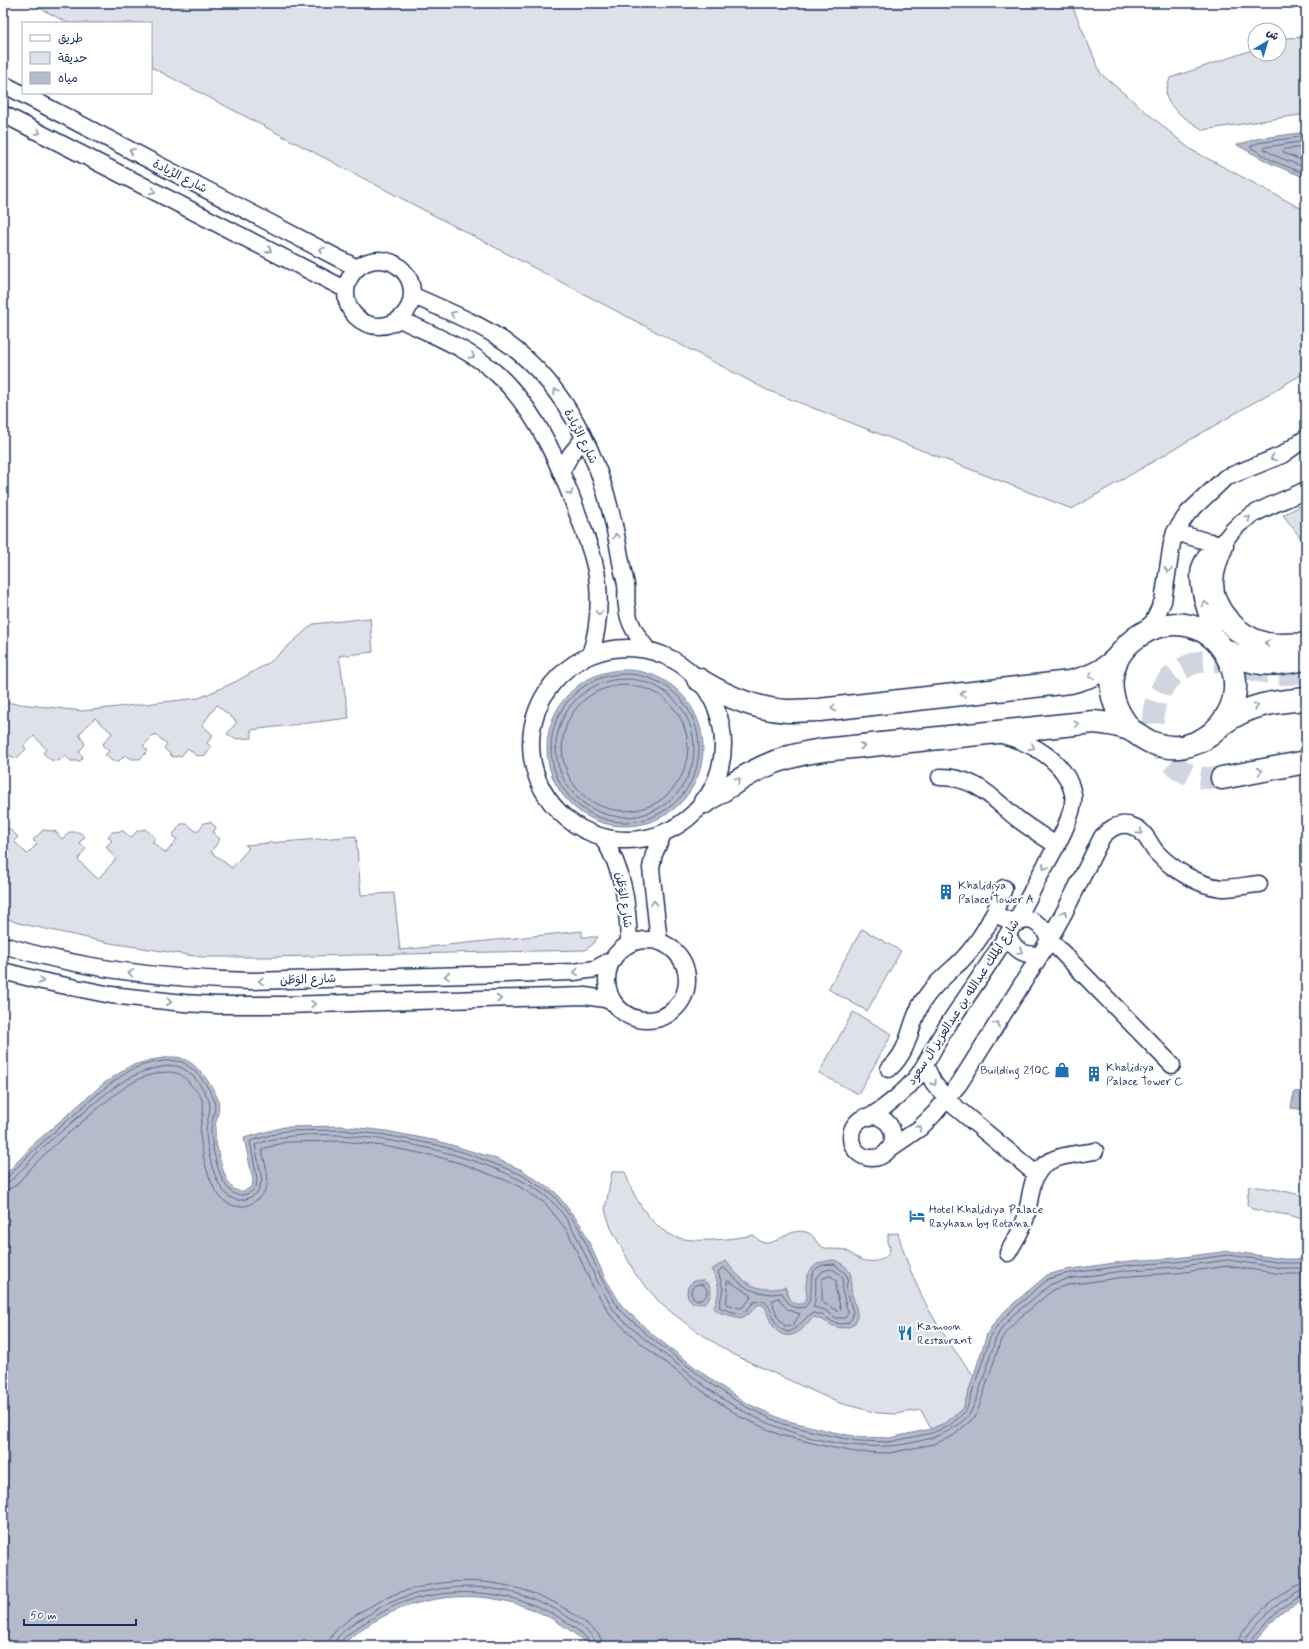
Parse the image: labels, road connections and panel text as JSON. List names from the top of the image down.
{
  "streets": {
    "street": ["شارع الرِّيادة", "شارع الوَطَن", "شارع الملك عبدالله بن عبدالعزيز آل سعود"]
  },
  "places": {
    "building": ["Khalidiya Palace Tower A", "Khalidiya Palace Tower C"],
    "shop": ["Building 210C"],
    "hotel": ["Hotel Khalidiya Palace Rayhaan by Rotana"],
    "restaurant": ["Kamoon Restaurant"]
  },
  "legend": ["طريق", "حديقة", "مياه"],
  "scale_bar": "50 m",
  "north": "top right"
}
